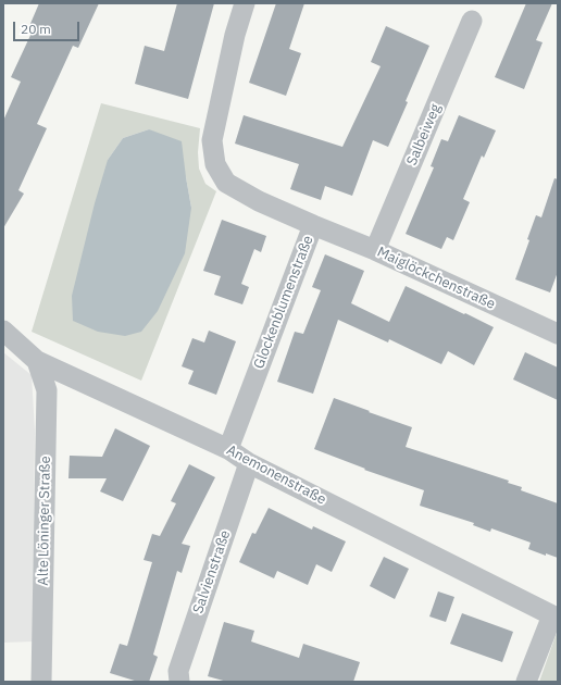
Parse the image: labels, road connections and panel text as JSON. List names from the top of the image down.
{
  "streets": {
    "street": [
      "Salbeiweg",
      "Maiglöckchenstraße",
      "Glockenblumenstraße",
      "Anemonenstraße",
      "Alte Löninger Straße",
      "Salvienstraße"
    ]
  },
  "crossings": [
    ["Salbeiweg", "Maiglöckchenstraße"],
    ["Maiglöckchenstraße", "Glockenblumenstraße"],
    ["Glockenblumenstraße", "Anemonenstraße"],
    ["Anemonenstraße", "Alte Löninger Straße"],
    ["Anemonenstraße", "Salvienstraße"]
  ],
  "scale_bar": "20 m"
}
